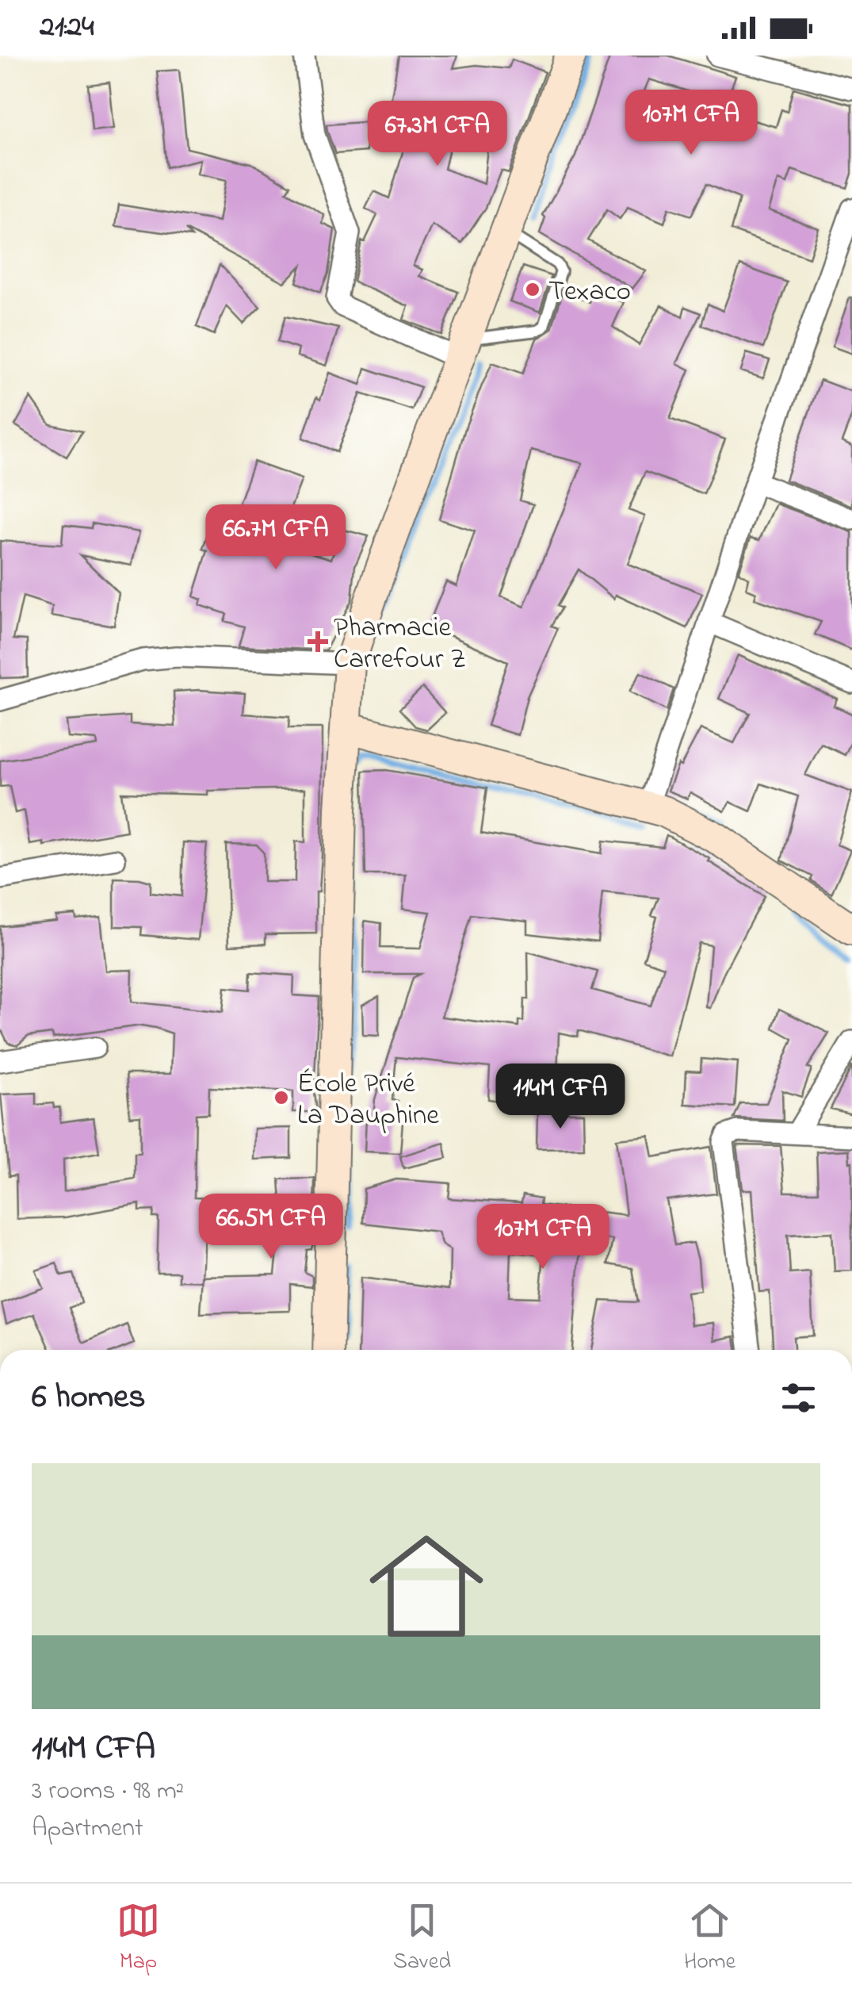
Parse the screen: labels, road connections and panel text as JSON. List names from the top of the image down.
{
  "places": {
    "other": ["Texaco", "École Privé La Dauphine"],
    "health": ["Pharmacie Carrefour Z"]
  },
  "page": {
    "status": "21:24",
    "price": [
      "107M CFA",
      "67.3M CFA",
      "66.7M CFA",
      "114M CFA",
      "66.5M CFA",
      "107M CFA"
    ],
    "heading": "6 homes",
    "list": [
      {
        "name": "114M CFA",
        "note": "3 rooms · 98 m² · Apartment"
      }
    ],
    "tabs": ["Map", "Saved", "Home"]
  }
}
